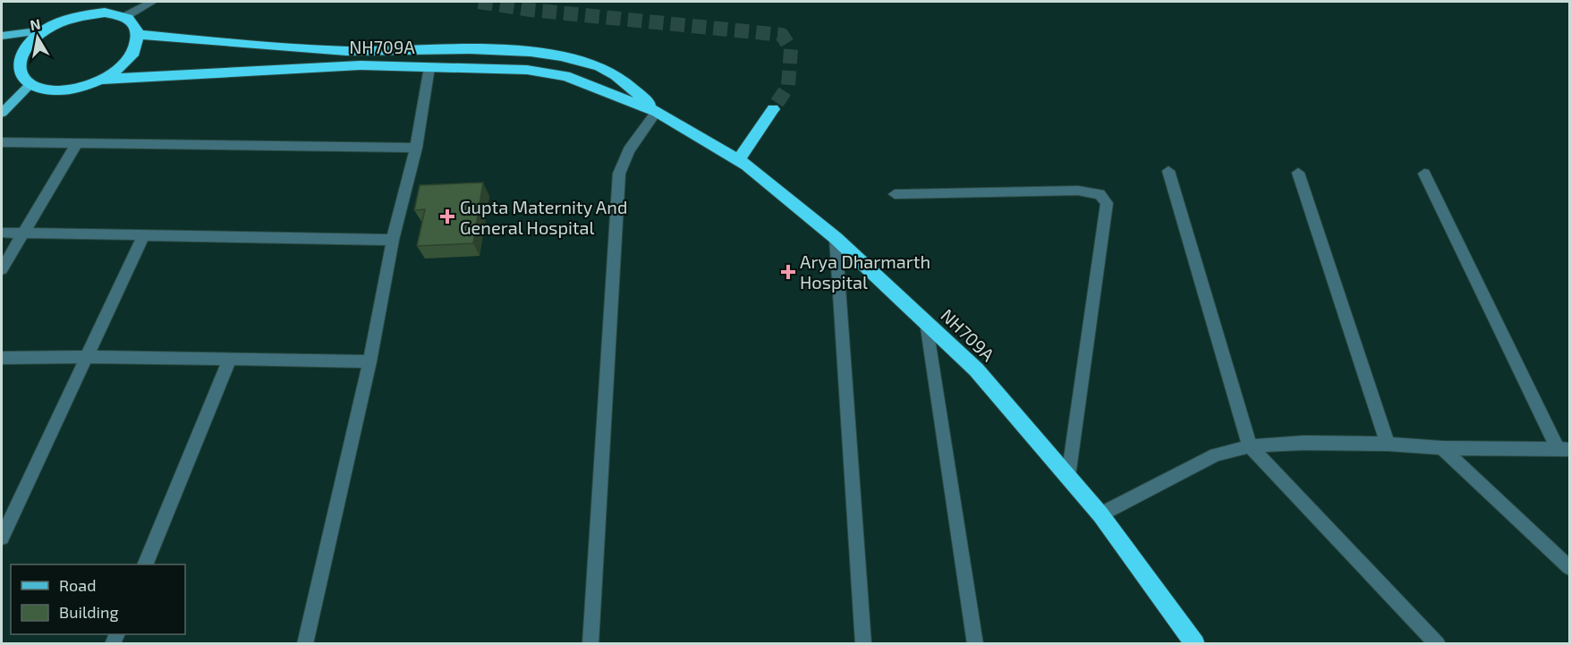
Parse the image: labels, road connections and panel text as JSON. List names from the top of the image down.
{
  "streets": {
    "highway": ["NH709A"]
  },
  "places": {
    "health": ["Gupta Maternity And General Hospital", "Arya Dharmarth Hospital"]
  },
  "legend": ["Road", "Building"],
  "north": "top"
}
